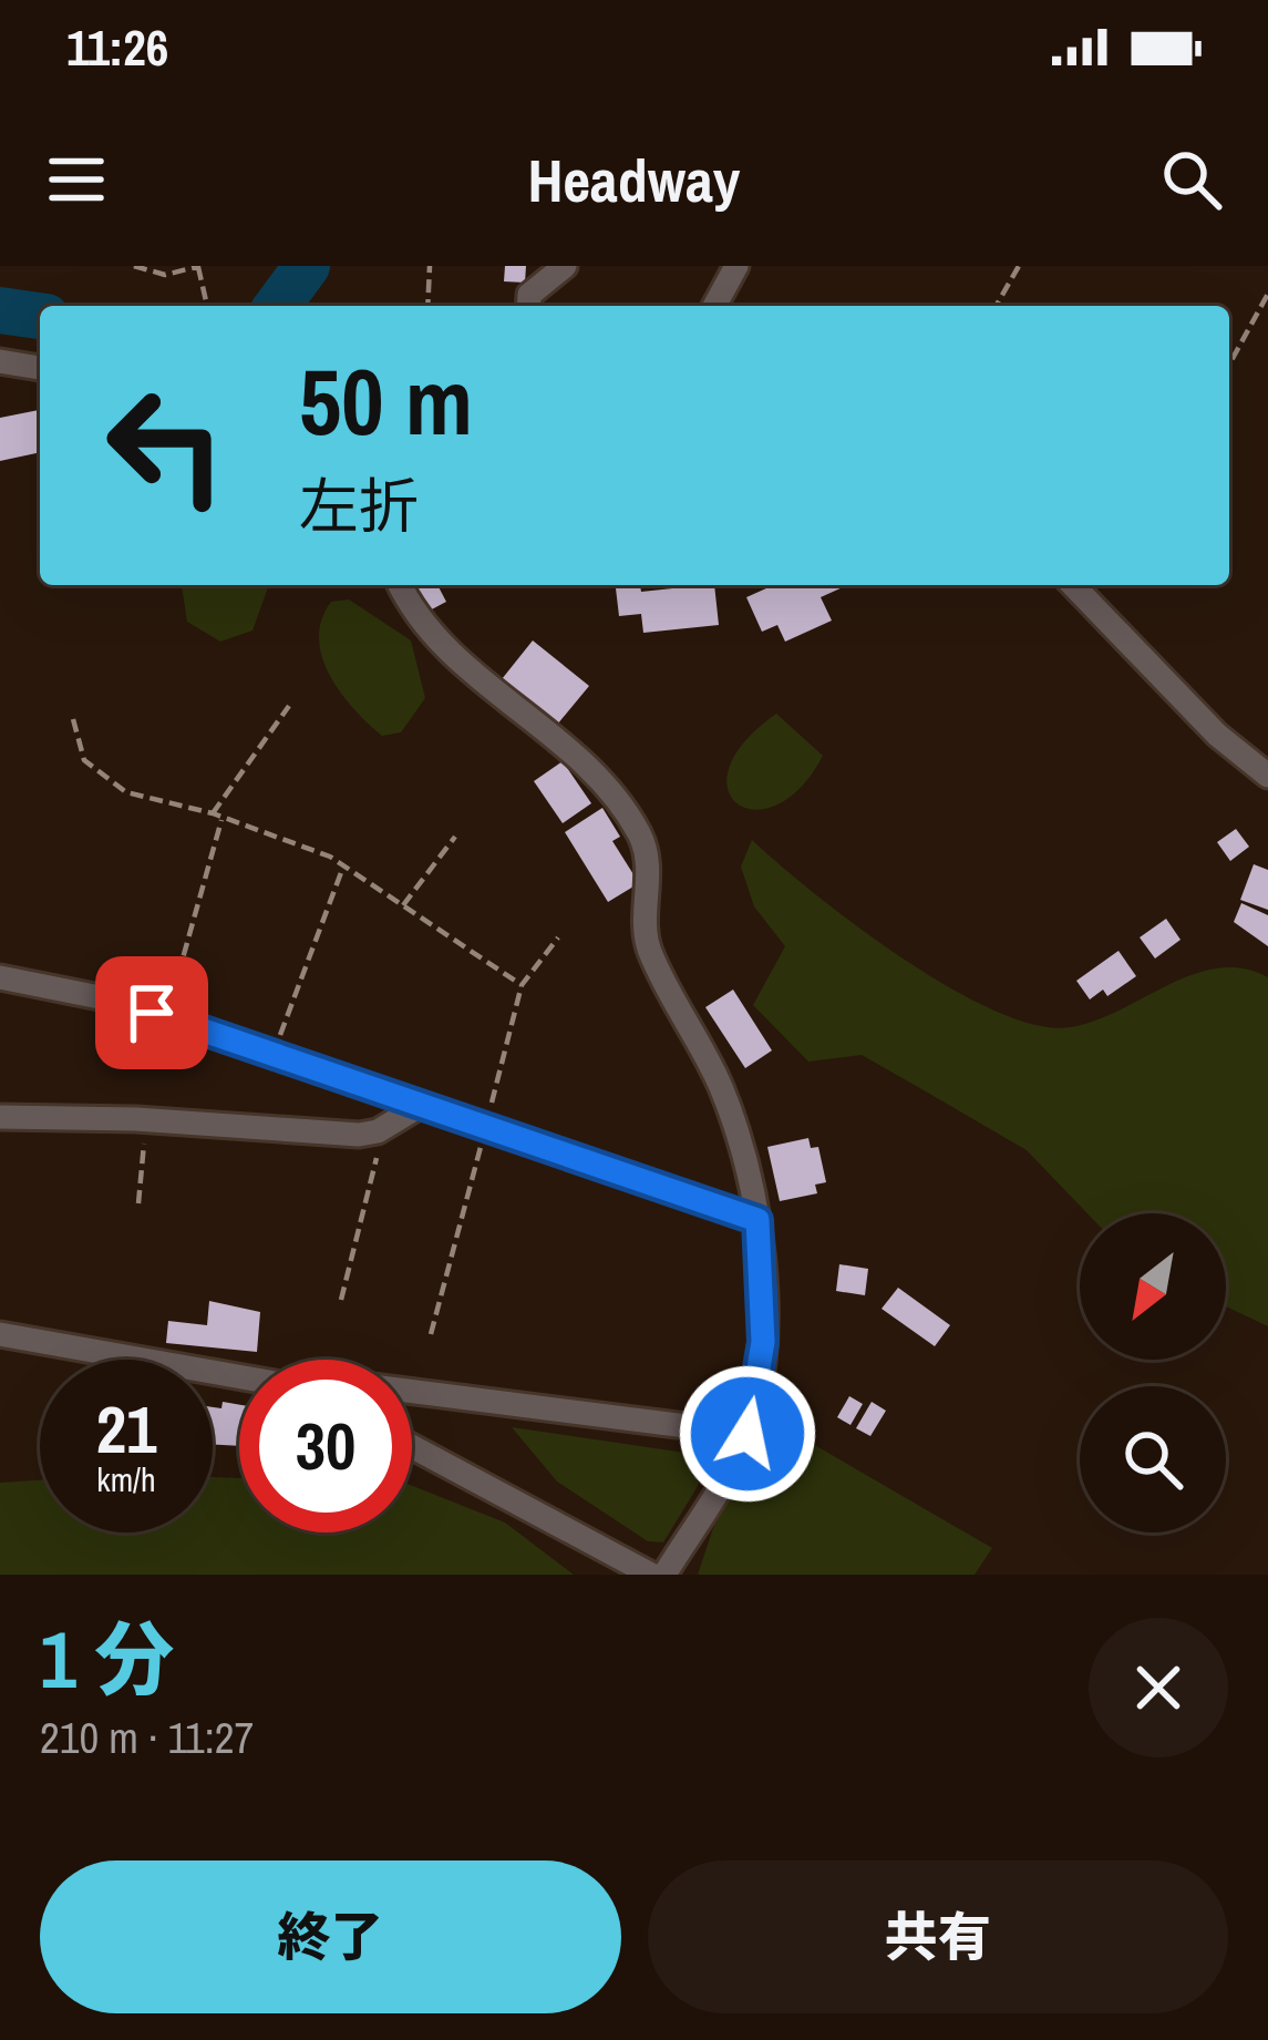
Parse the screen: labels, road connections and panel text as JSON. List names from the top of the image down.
{
  "north": "bottom left",
  "page": {
    "status": "11:26",
    "header": "Headway",
    "turn": ["50 m", "左折"],
    "speed": "21 km/h",
    "limit": "30",
    "heading": ["1 分", "210 m · 11:27"],
    "buttons": ["終了", "共有"]
  }
}
